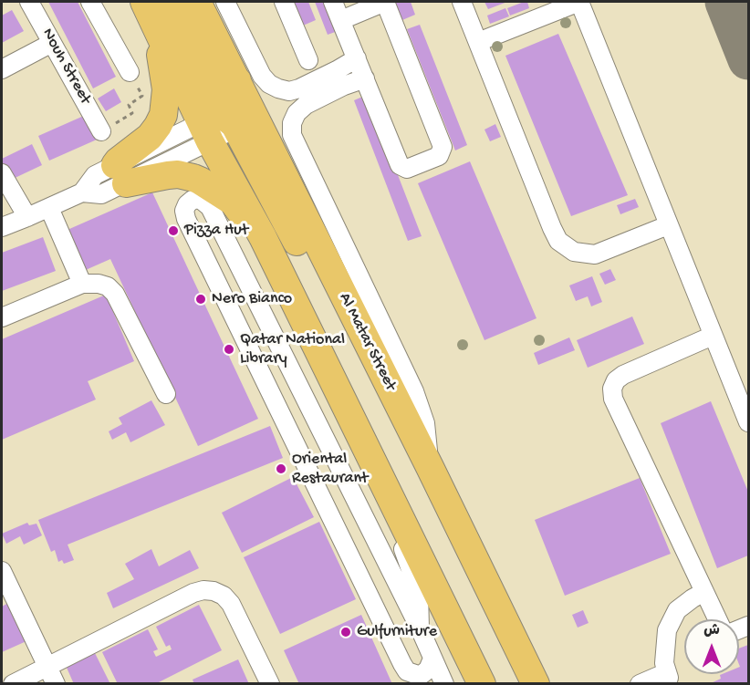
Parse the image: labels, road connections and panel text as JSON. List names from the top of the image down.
{
  "streets": {
    "street": ["Nouh Street"]
  },
  "places": [
    "Pizza Hut",
    "Nero Bianco",
    "Qatar National Library",
    "Oriental Restaurant",
    "Gulfurniture"
  ],
  "north": "top"
}
